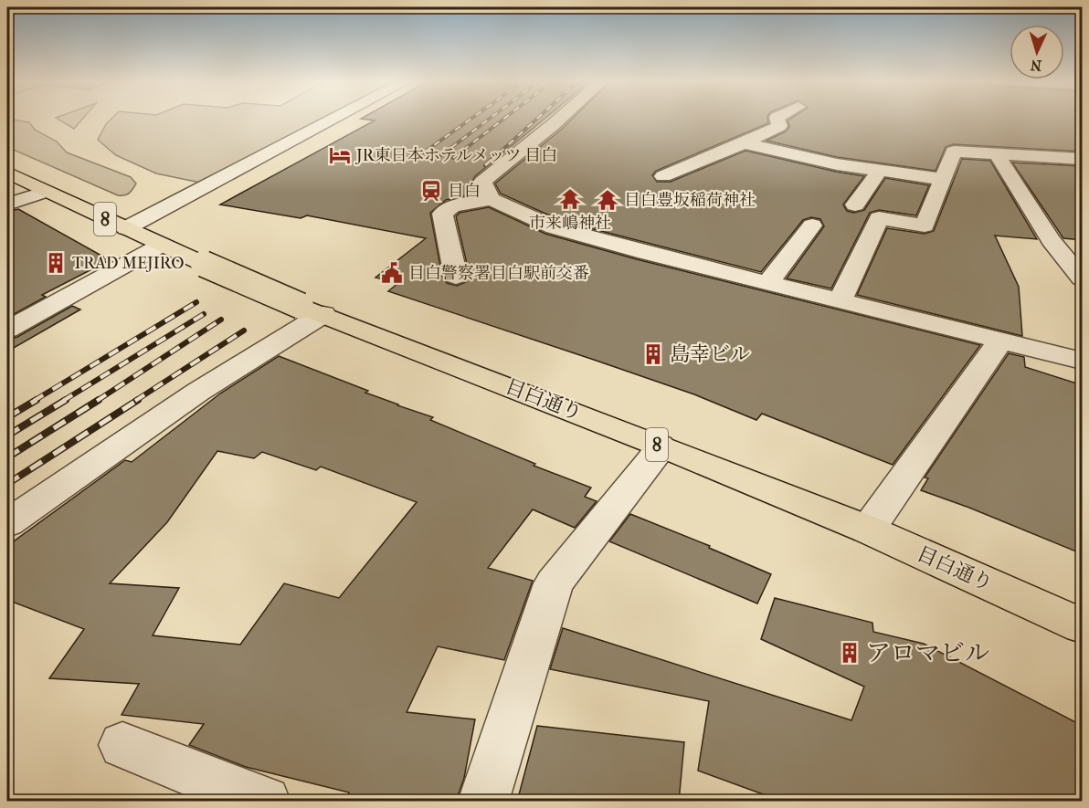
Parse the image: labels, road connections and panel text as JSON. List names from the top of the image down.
{
  "streets": {
    "main road": ["8", "目白通り"]
  },
  "places": {
    "hotel": ["JR東日本ホテルメッツ 目白"],
    "station": ["目白"],
    "temple": ["市来嶋神社", "目白豊坂稲荷神社"],
    "building": ["TRAD MEJIRO", "島幸ビル", "アロマビル"],
    "public building": ["目白警察署目白駅前交番"]
  },
  "north": "bottom"
}
